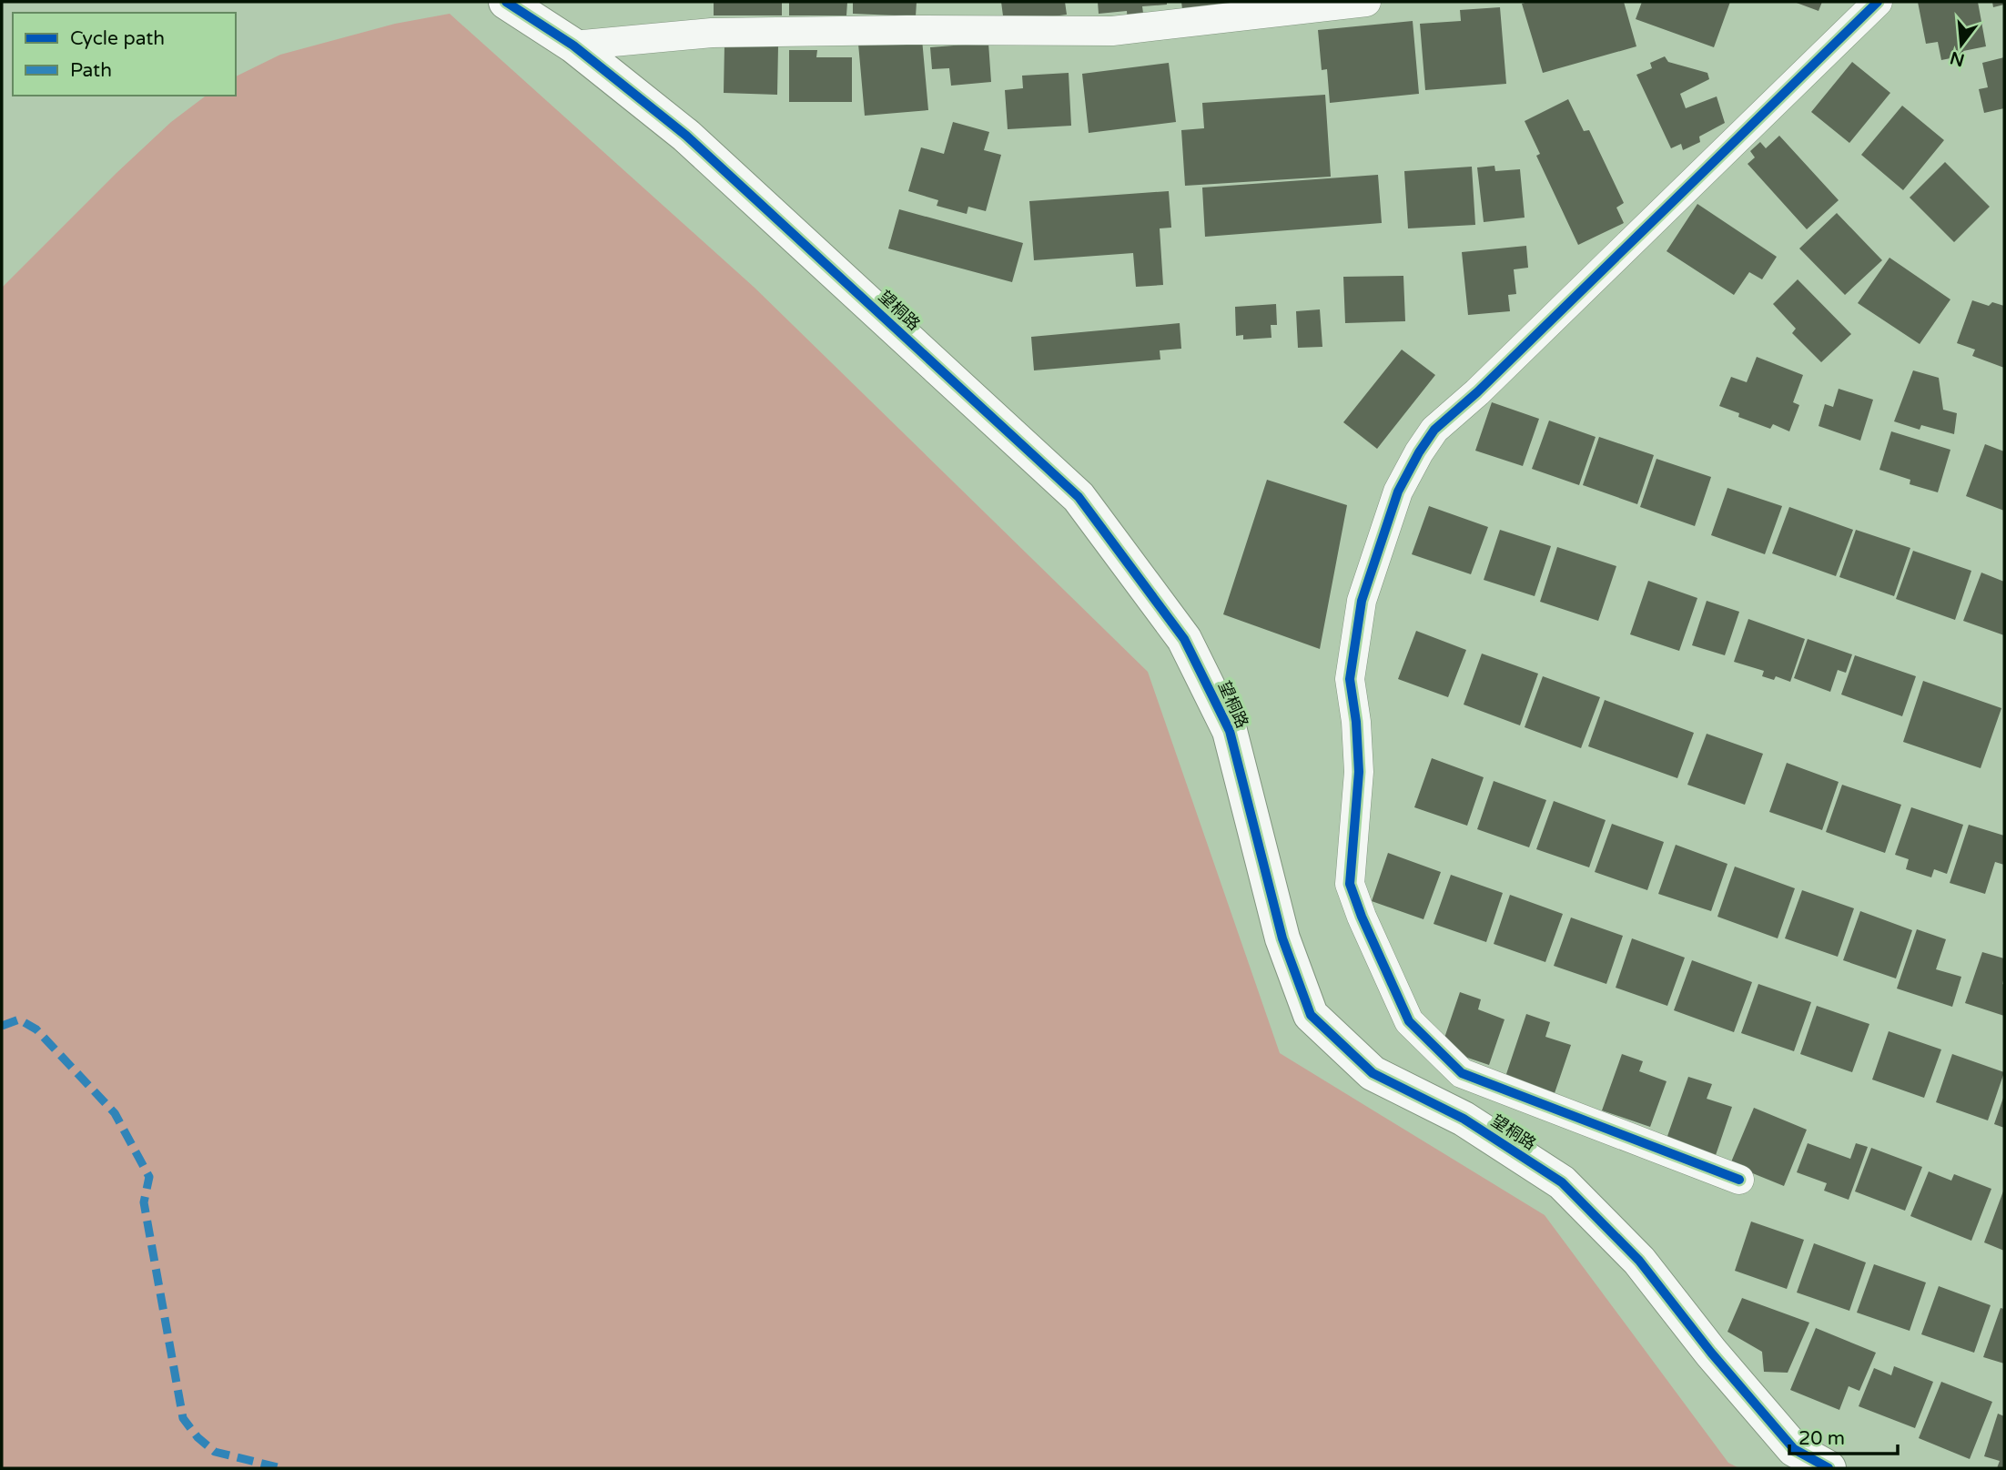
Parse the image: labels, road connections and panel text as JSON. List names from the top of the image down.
{
  "streets": {
    "main road": ["望桐路"]
  },
  "legend": ["Cycle path", "Path"],
  "scale_bar": "20 m",
  "north": "bottom"
}
